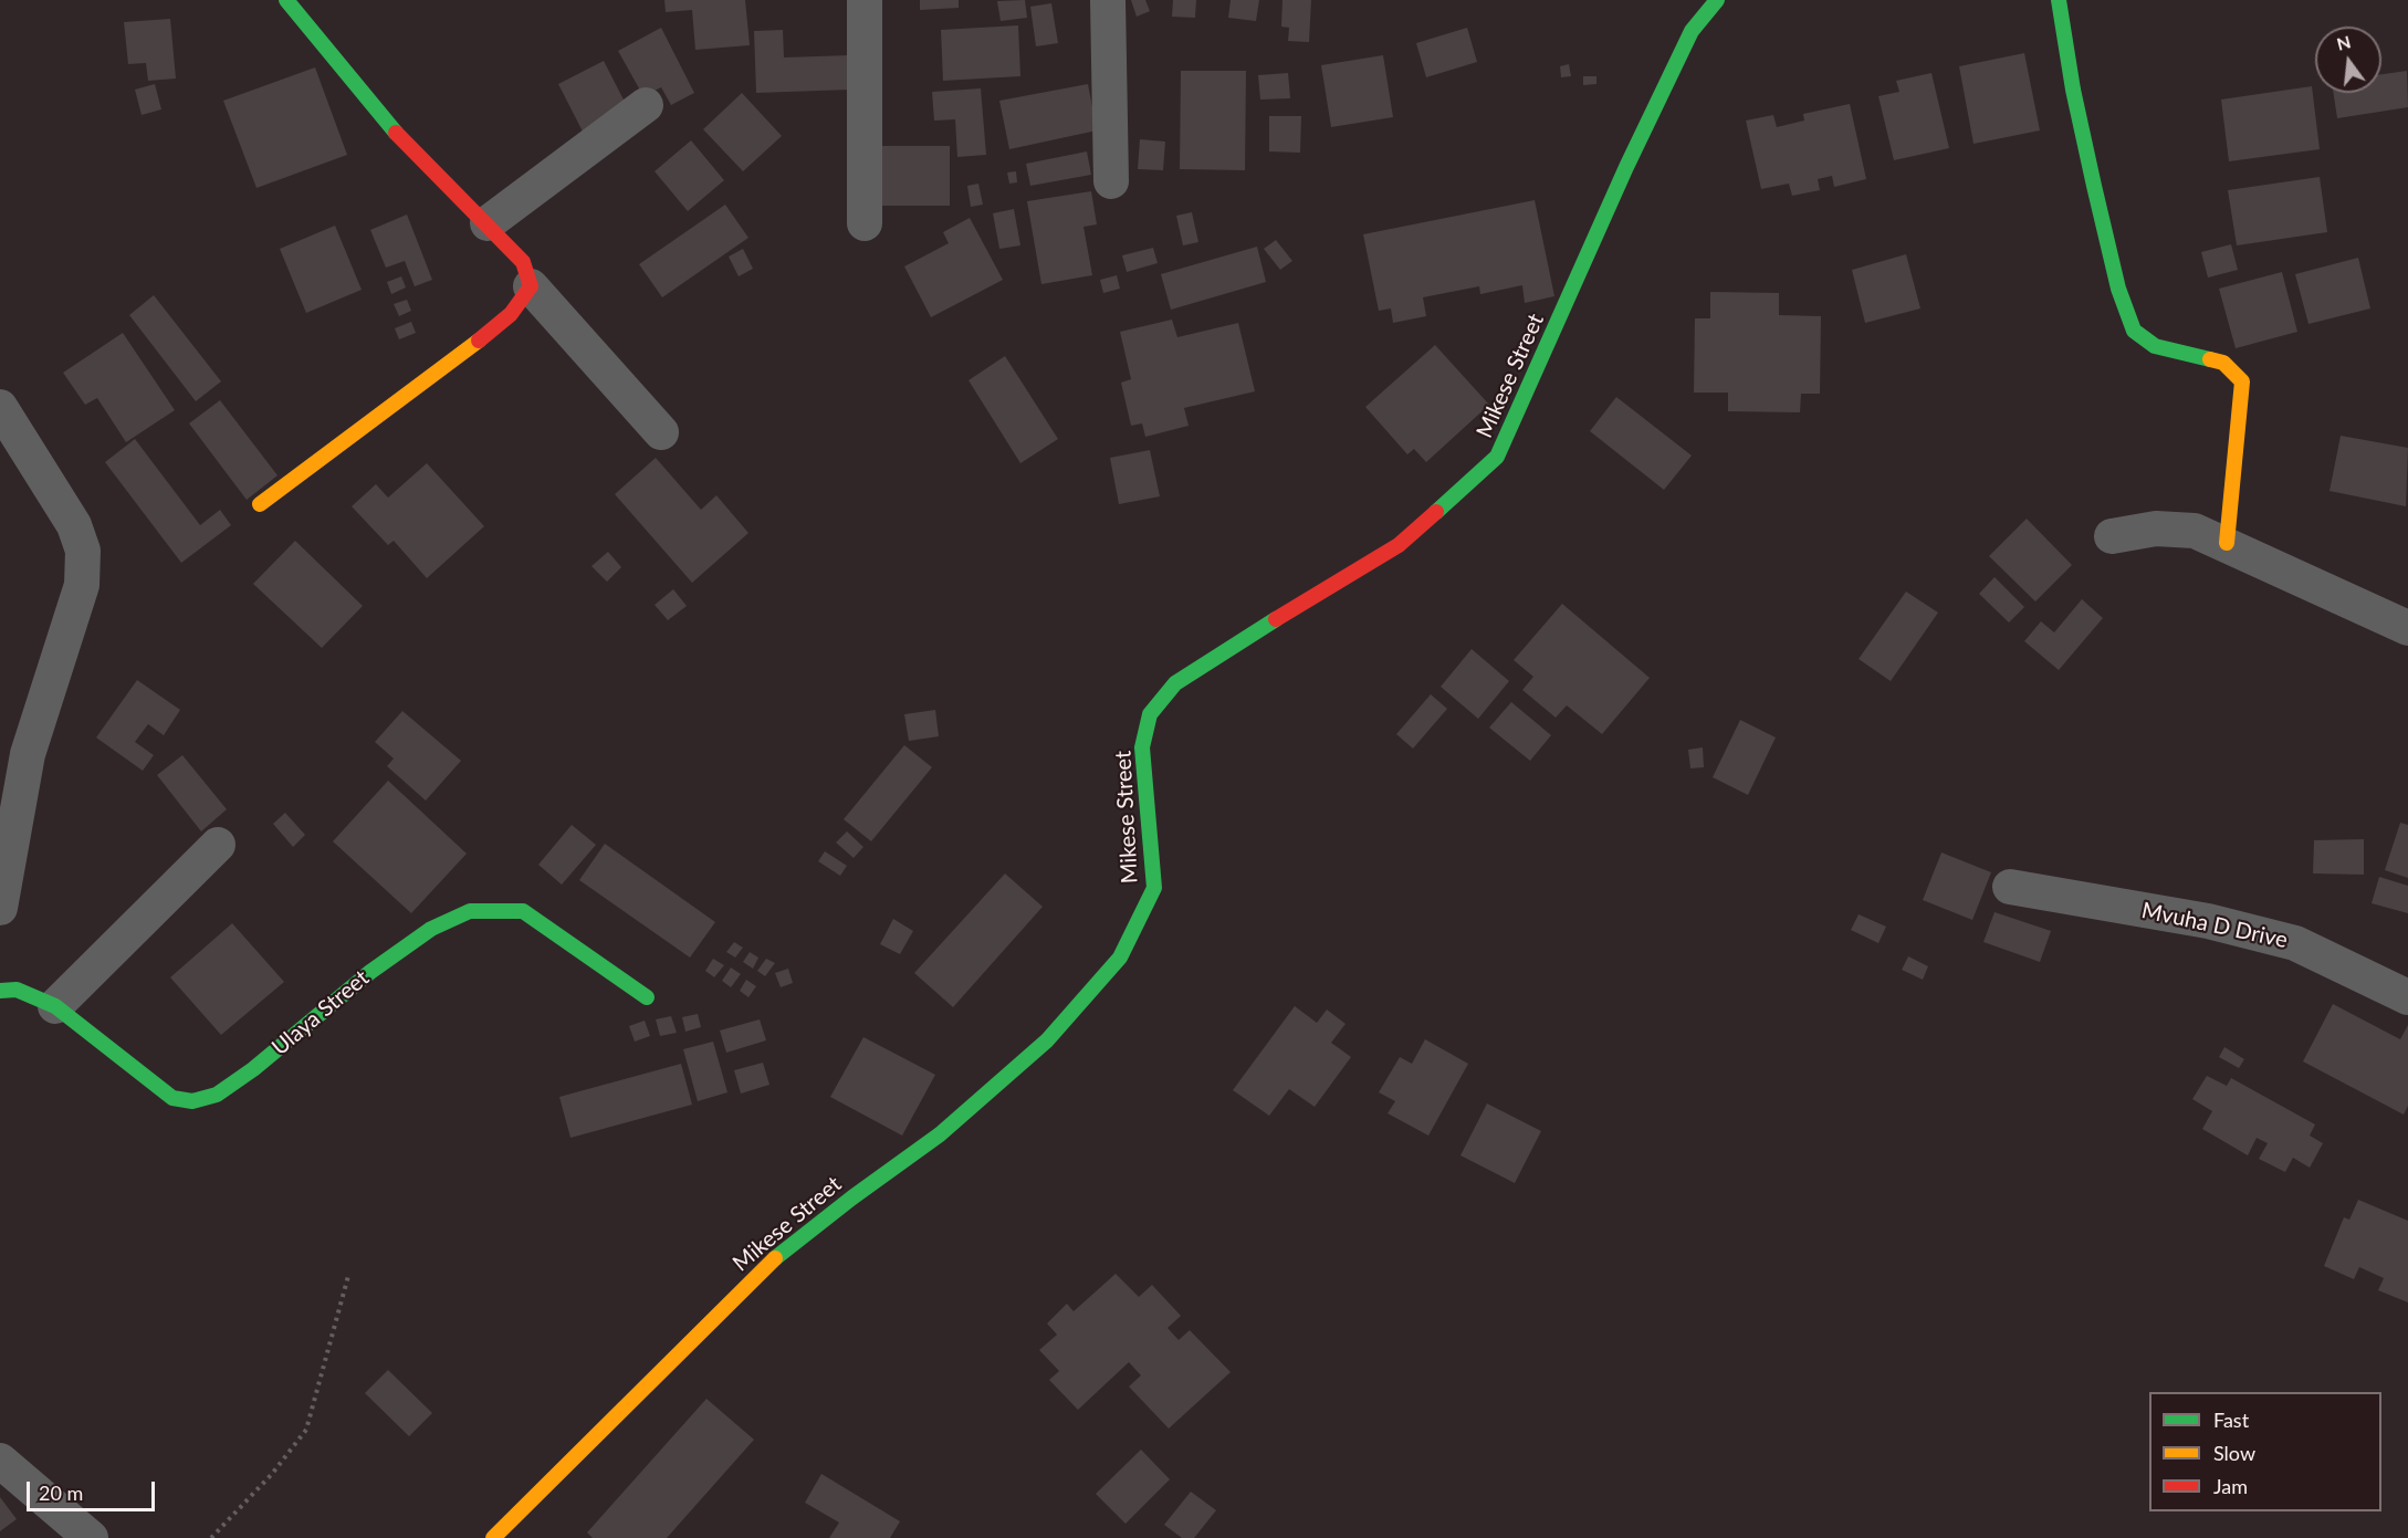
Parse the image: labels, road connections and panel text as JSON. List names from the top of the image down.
{
  "streets": {
    "street": ["Mikese Street", "Mvuha D Drive", "Ulaya Street"]
  },
  "legend": ["Fast", "Slow", "Jam"],
  "scale_bar": "20 m",
  "north": "top"
}
